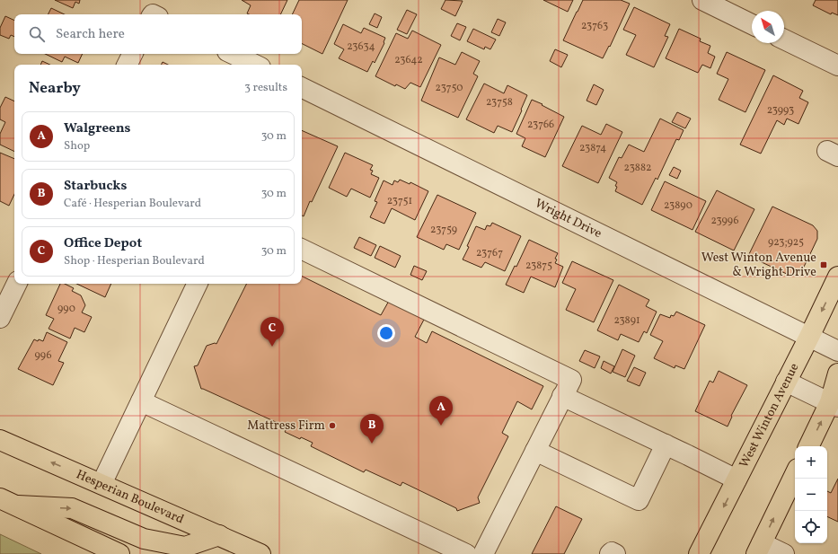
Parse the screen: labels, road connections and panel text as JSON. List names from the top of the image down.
{
  "streets": {
    "main road": ["West Winton Avenue", "Hesperian Boulevard"],
    "street": ["Wright Drive"]
  },
  "crossings": [
    ["Wright Drive", "West Winton Avenue"]
  ],
  "places": {
    "transit": ["West Winton Avenue & Wright Drive"],
    "other": ["Mattress Firm"]
  },
  "house_numbers": [
    "23763",
    "23634",
    "23642",
    "23750",
    "23758",
    "23993",
    "23766",
    "23874",
    "23882",
    "23751",
    "23890",
    "23996",
    "23759",
    "923;925",
    "23767",
    "23875",
    "990",
    "23891",
    "996"
  ],
  "north": "top left",
  "page": {
    "search": "Search here",
    "heading": ["Nearby", "3 results"],
    "list": [
      {
        "mark": "A",
        "name": "Walgreens",
        "note": "Shop",
        "value": "30 m"
      },
      {
        "mark": "B",
        "name": "Starbucks",
        "note": "Café · Hesperian Boulevard",
        "value": "30 m"
      },
      {
        "mark": "C",
        "name": "Office Depot",
        "note": "Shop · Hesperian Boulevard",
        "value": "30 m"
      }
    ],
    "pins": ["C", "A", "B"],
    "map_buttons": ["+", "−"]
  }
}
